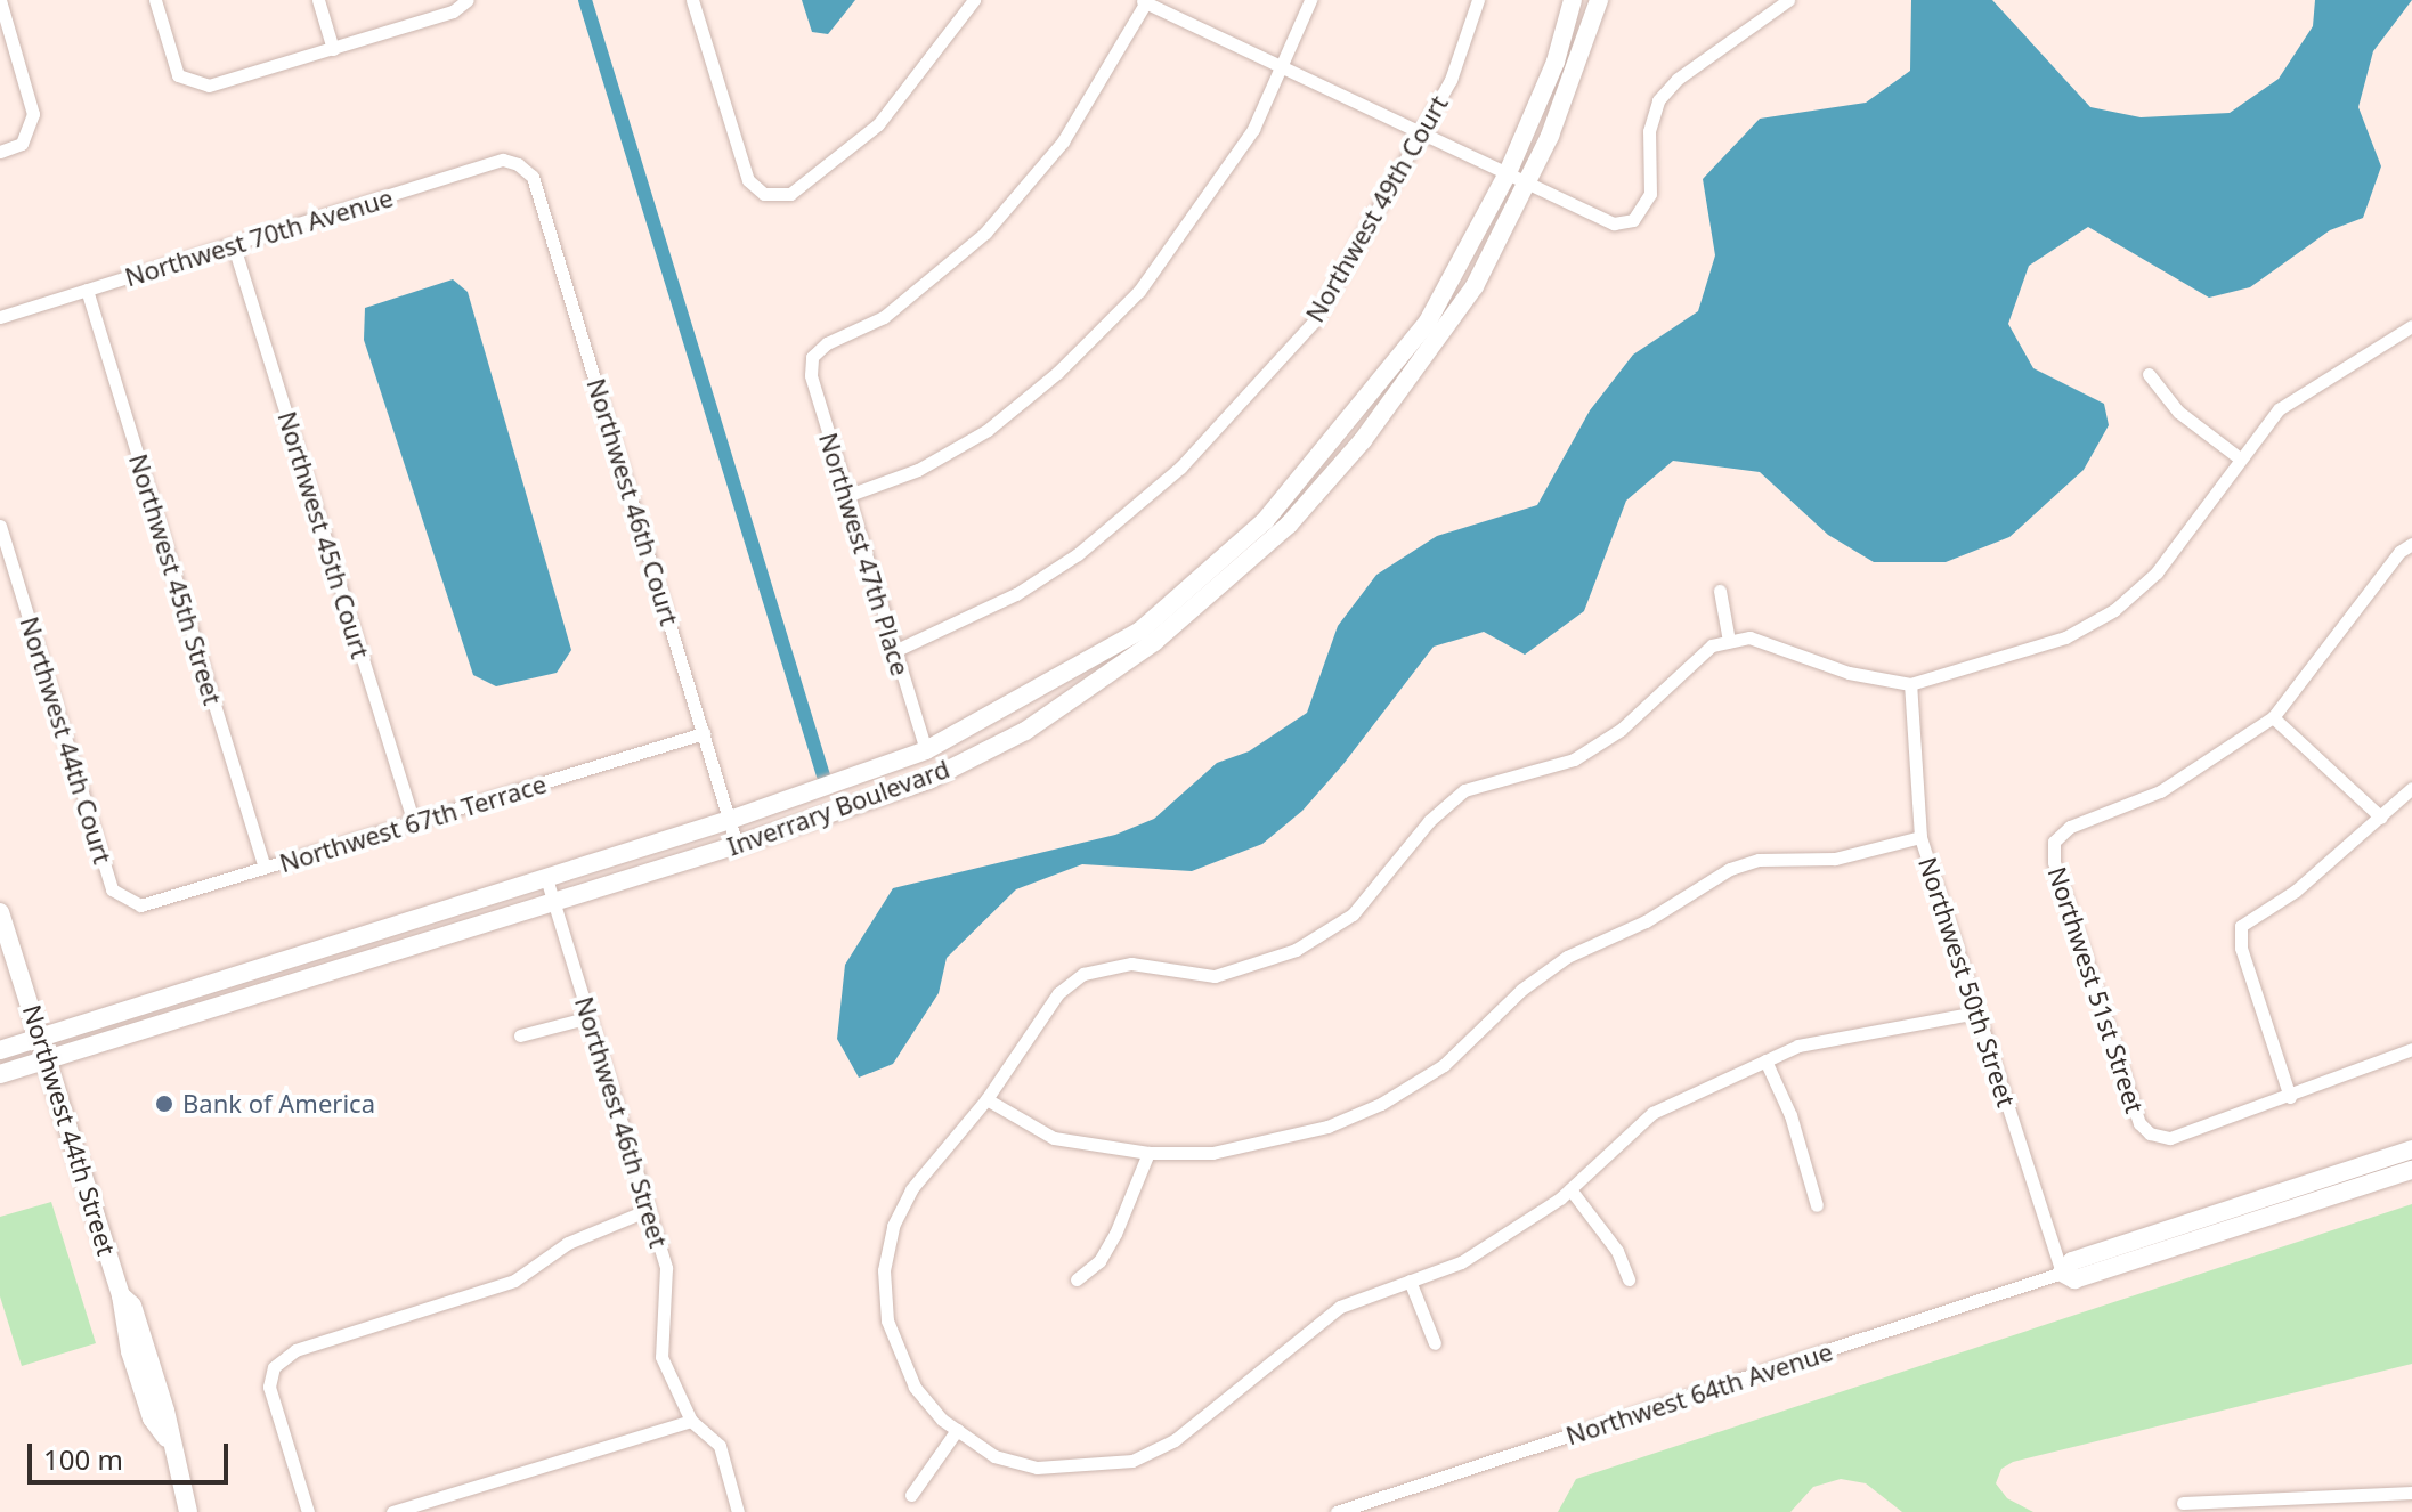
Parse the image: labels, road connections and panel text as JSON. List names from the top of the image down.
{
  "streets": {
    "street": [
      "Northwest 49th Court",
      "Northwest 70th Avenue",
      "Northwest 46th Court",
      "Northwest 45th Court",
      "Northwest 47th Place",
      "Northwest 45th Street",
      "Northwest 44th Court",
      "Inverrary Boulevard",
      "Northwest 67th Terrace",
      "Northwest 50th Street",
      "Northwest 51st Street",
      "Northwest 46th Street",
      "Northwest 44th Street",
      "Northwest 64th Avenue"
    ]
  },
  "crossings": [
    ["Northwest 49th Court", "Northwest 47th Place"],
    ["Northwest 70th Avenue", "Northwest 46th Court"],
    ["Northwest 70th Avenue", "Northwest 45th Court"],
    ["Northwest 70th Avenue", "Northwest 45th Street"],
    ["Northwest 46th Court", "Inverrary Boulevard"],
    ["Northwest 46th Court", "Northwest 67th Terrace"],
    ["Northwest 45th Court", "Northwest 67th Terrace"],
    ["Northwest 47th Place", "Inverrary Boulevard"],
    ["Northwest 45th Street", "Northwest 67th Terrace"],
    ["Northwest 44th Court", "Northwest 67th Terrace"],
    ["Inverrary Boulevard", "Northwest 46th Street"],
    ["Inverrary Boulevard", "Northwest 44th Street"],
    ["Northwest 50th Street", "Northwest 64th Avenue"]
  ],
  "places": ["Bank of America"],
  "scale_bar": "100 m"
}
